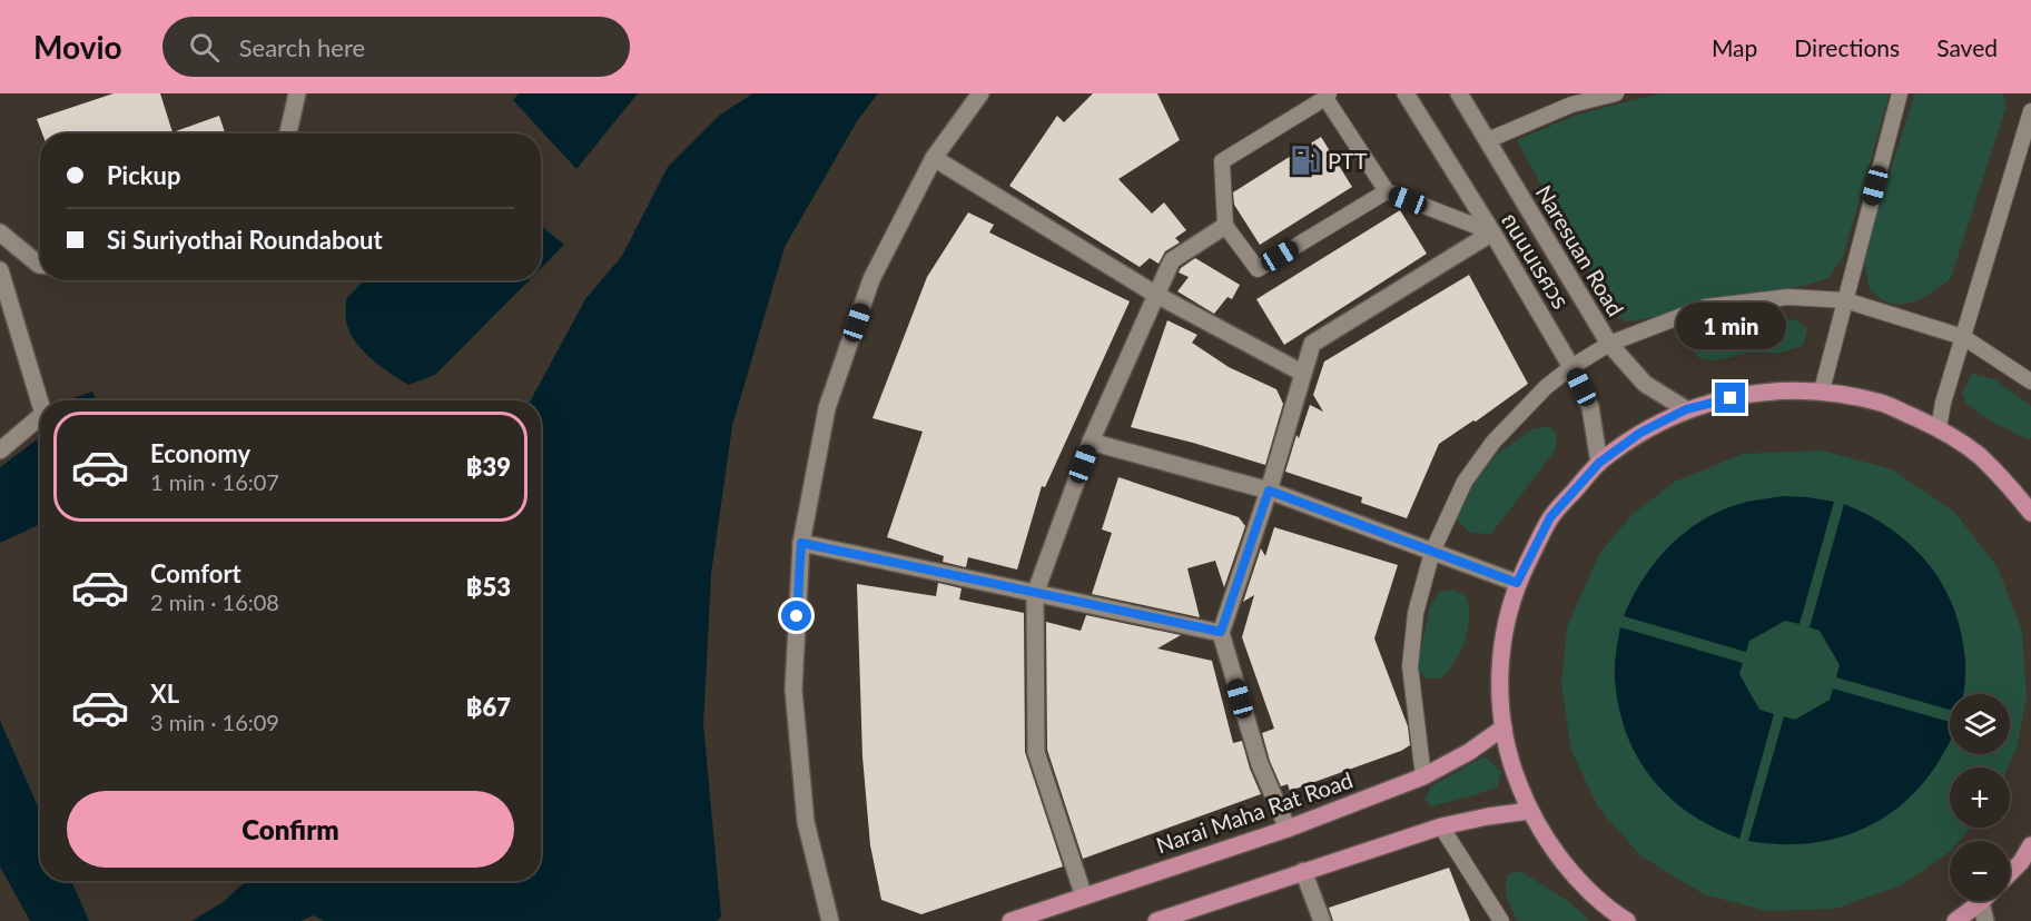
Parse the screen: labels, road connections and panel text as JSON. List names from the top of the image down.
{
  "streets": {
    "main road": ["Narai Maha Rat Road"],
    "street": ["Naresuan Road", "ถนนนเรศวร"]
  },
  "places": {
    "fuel station": ["PTT"]
  },
  "page": {
    "header": "Movio",
    "search": "Search here",
    "nav": ["Map", "Directions", "Saved"],
    "banner": ["Pickup", "Si Suriyothai Roundabout"],
    "bubble": "1 min",
    "list": [
      {
        "name": "Economy",
        "note": "1 min · 16:07",
        "value": "฿39"
      },
      {
        "name": "Comfort",
        "note": "2 min · 16:08",
        "value": "฿53"
      },
      {
        "name": "XL",
        "note": "3 min · 16:09",
        "value": "฿67"
      }
    ],
    "map_buttons": ["+", "−"],
    "buttons": "Confirm"
  }
}
